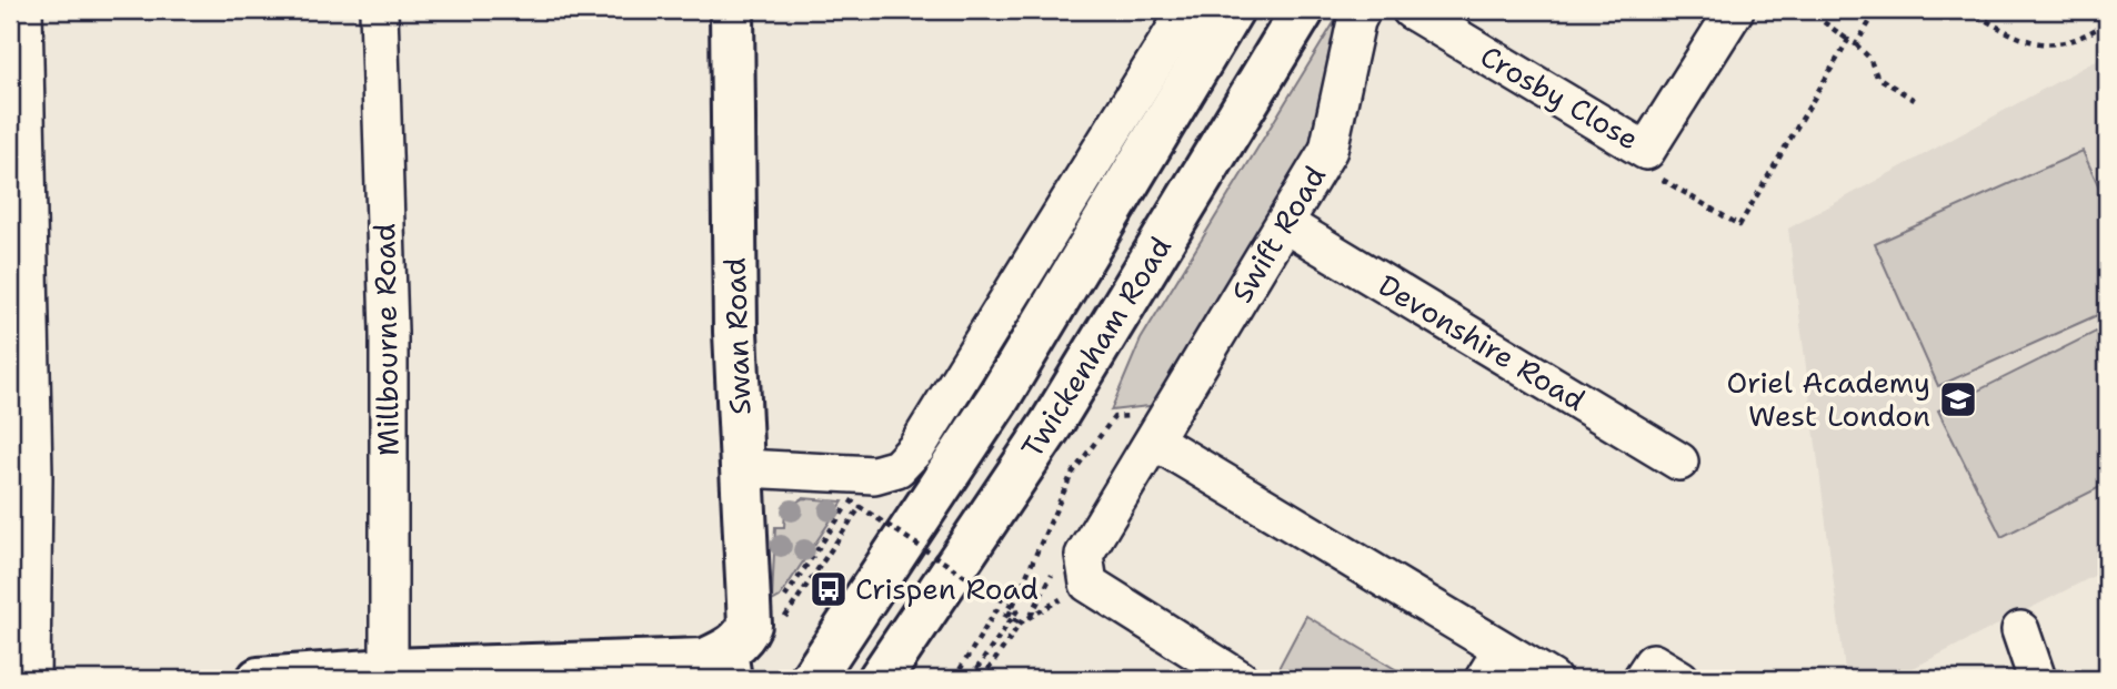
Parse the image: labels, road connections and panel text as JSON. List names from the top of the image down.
{
  "streets": {
    "main road": ["Swan Road", "Twickenham Road"],
    "street": [
      "Crosby Close",
      "Swift Road",
      "Millbourne Road",
      "Devonshire Road"
    ]
  },
  "crossings": [
    ["Swift Road", "Devonshire Road"]
  ],
  "places": {
    "school or university": ["Oriel Academy West London"],
    "bus stop": ["Crispen Road"]
  }
}
